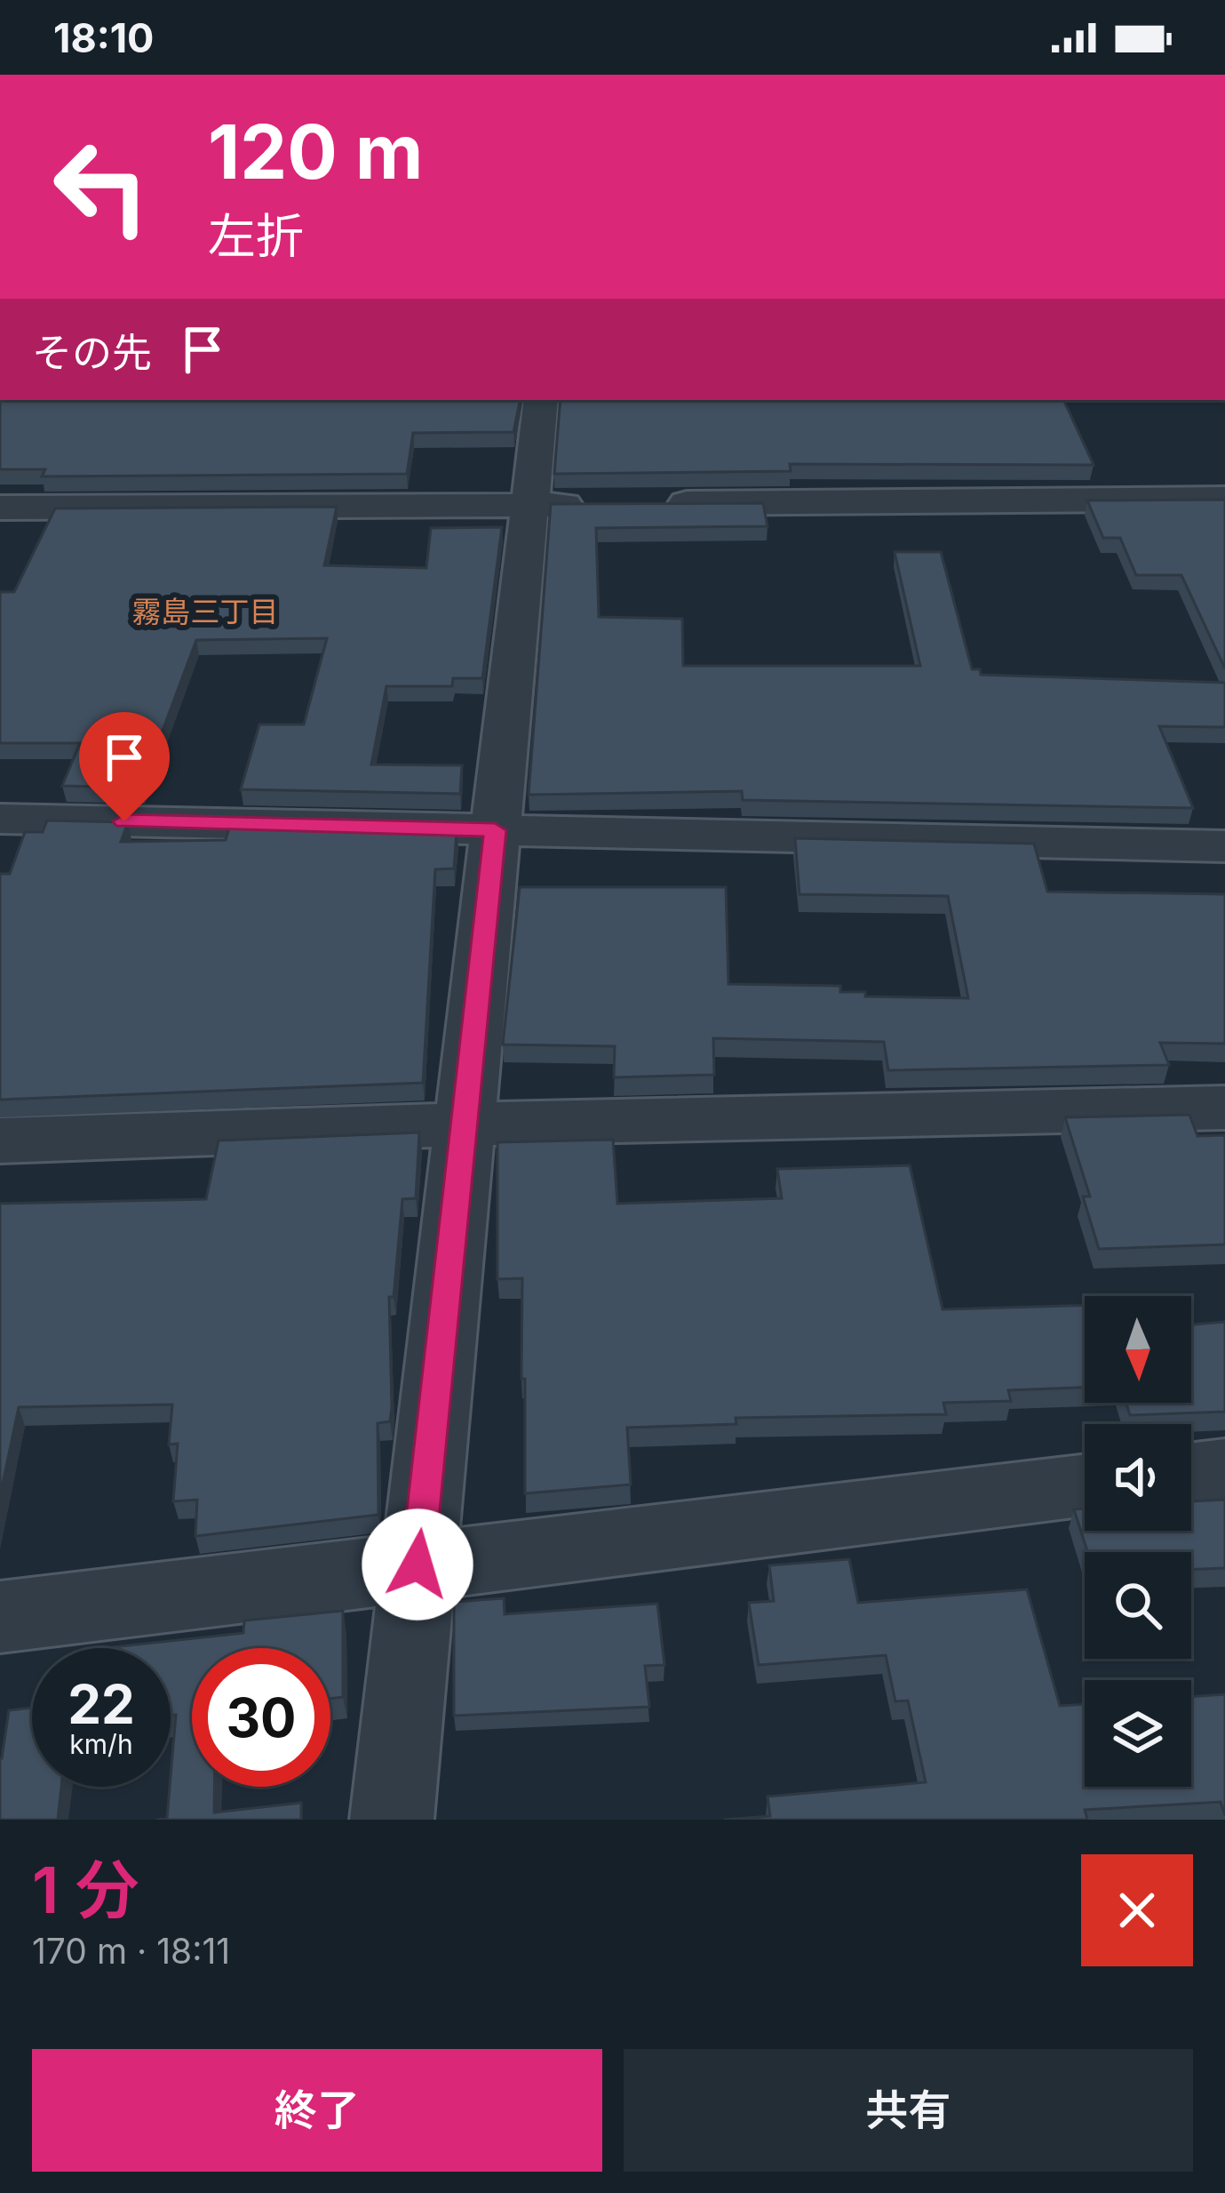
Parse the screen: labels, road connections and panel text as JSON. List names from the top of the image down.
{
  "districts": ["霧島三丁目"],
  "north": "bottom",
  "page": {
    "status": "18:10",
    "turn": ["120 m", "左折"],
    "then": "その先",
    "speed": "22 km/h",
    "limit": "30",
    "heading": ["1 分", "170 m · 18:11"],
    "buttons": ["終了", "共有"]
  }
}
